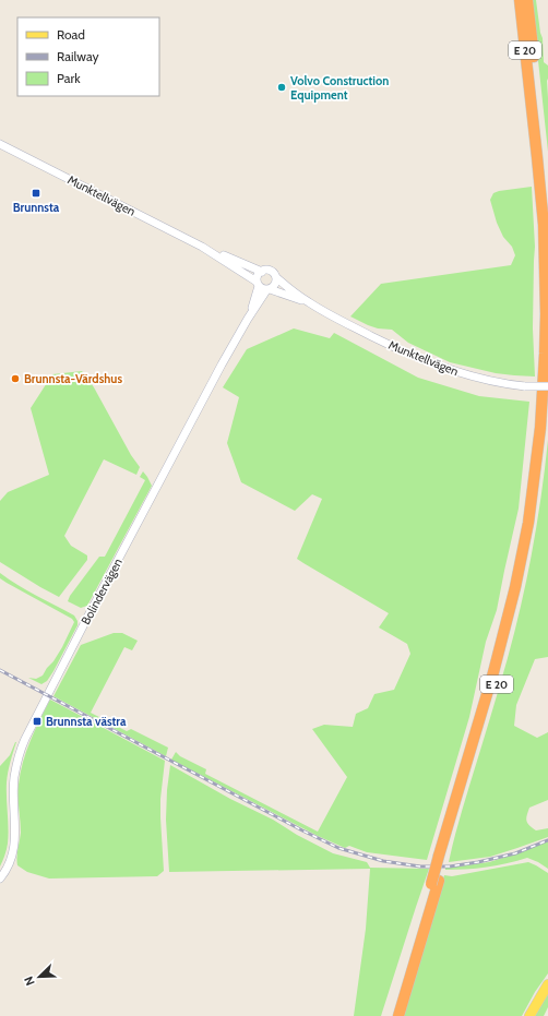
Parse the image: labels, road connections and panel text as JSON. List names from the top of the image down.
{
  "streets": {
    "highway": ["E 20"],
    "street": ["Munktellvägen", "Bolindervägen"]
  },
  "crossings": [
    ["Munktellvägen", "Bolindervägen"]
  ],
  "places": {
    "other": ["Volvo Construction Equipment", "Brunnsta-Värdshus"],
    "transit": ["Brunnsta", "Brunnsta västra"]
  },
  "legend": ["Road", "Railway", "Park"],
  "north": "bottom left"
}
